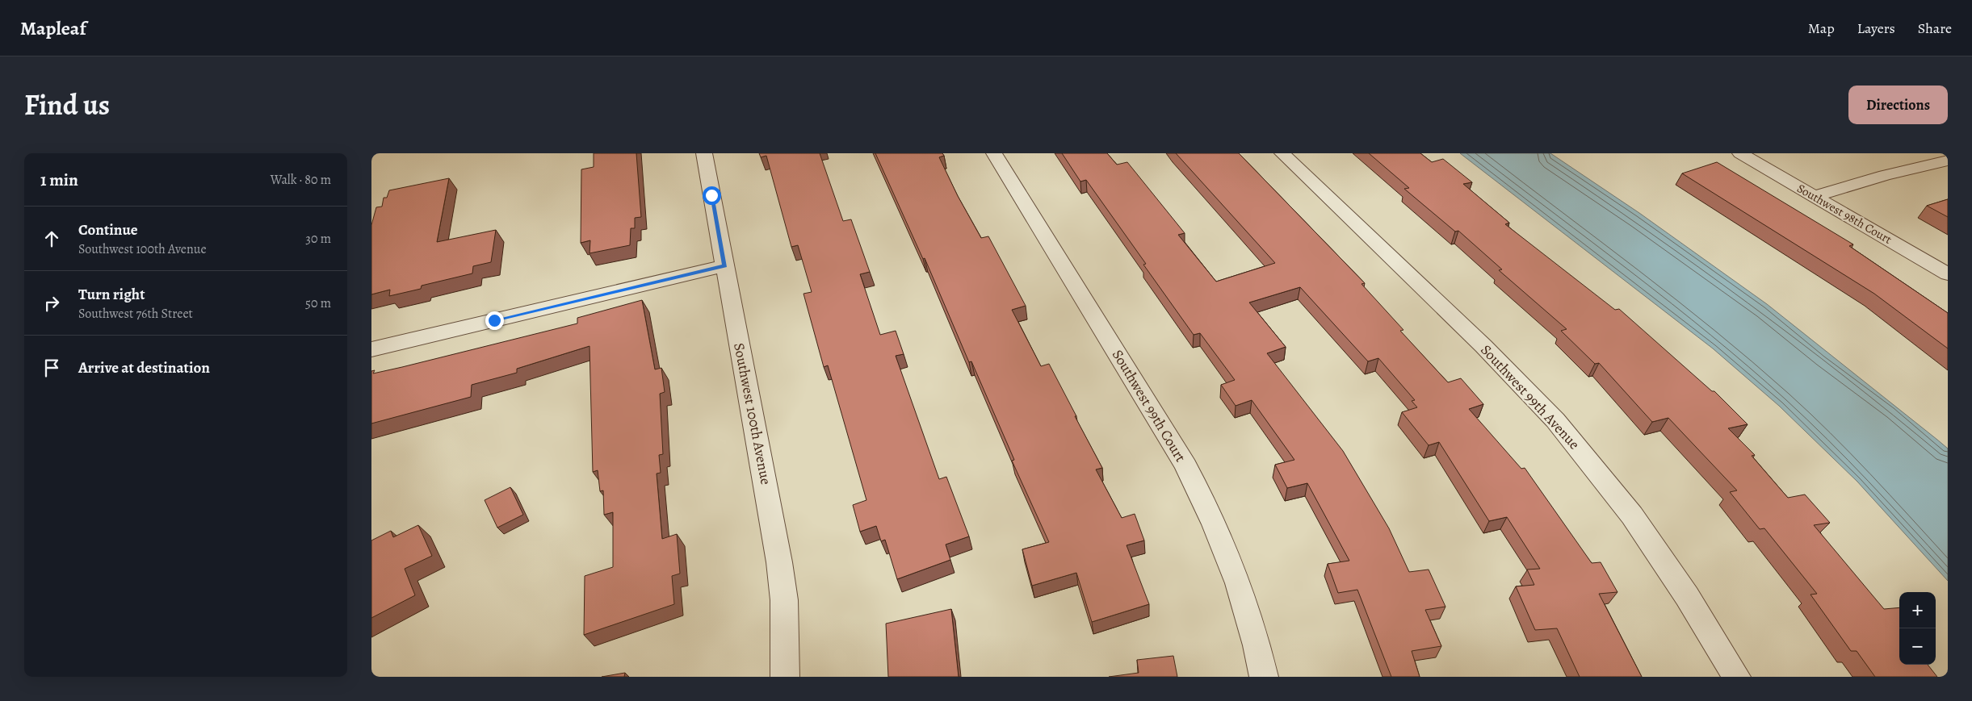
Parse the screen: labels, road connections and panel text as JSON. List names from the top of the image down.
{
  "streets": {
    "street": [
      "Southwest 98th Court",
      "Southwest 99th Avenue",
      "Southwest 99th Court",
      "Southwest 100th Avenue"
    ]
  },
  "page": {
    "header": "Mapleaf",
    "nav": ["Map", "Layers", "Share"],
    "title": "Find us",
    "buttons": "Directions",
    "heading": ["1 min", "Walk · 80 m"],
    "list": [
      ["Continue", "Southwest 100th Avenue", "30 m"],
      ["Turn right", "Southwest 76th Street", "50 m"],
      "Arrive at destination"
    ],
    "map_buttons": ["+", "−"]
  }
}
